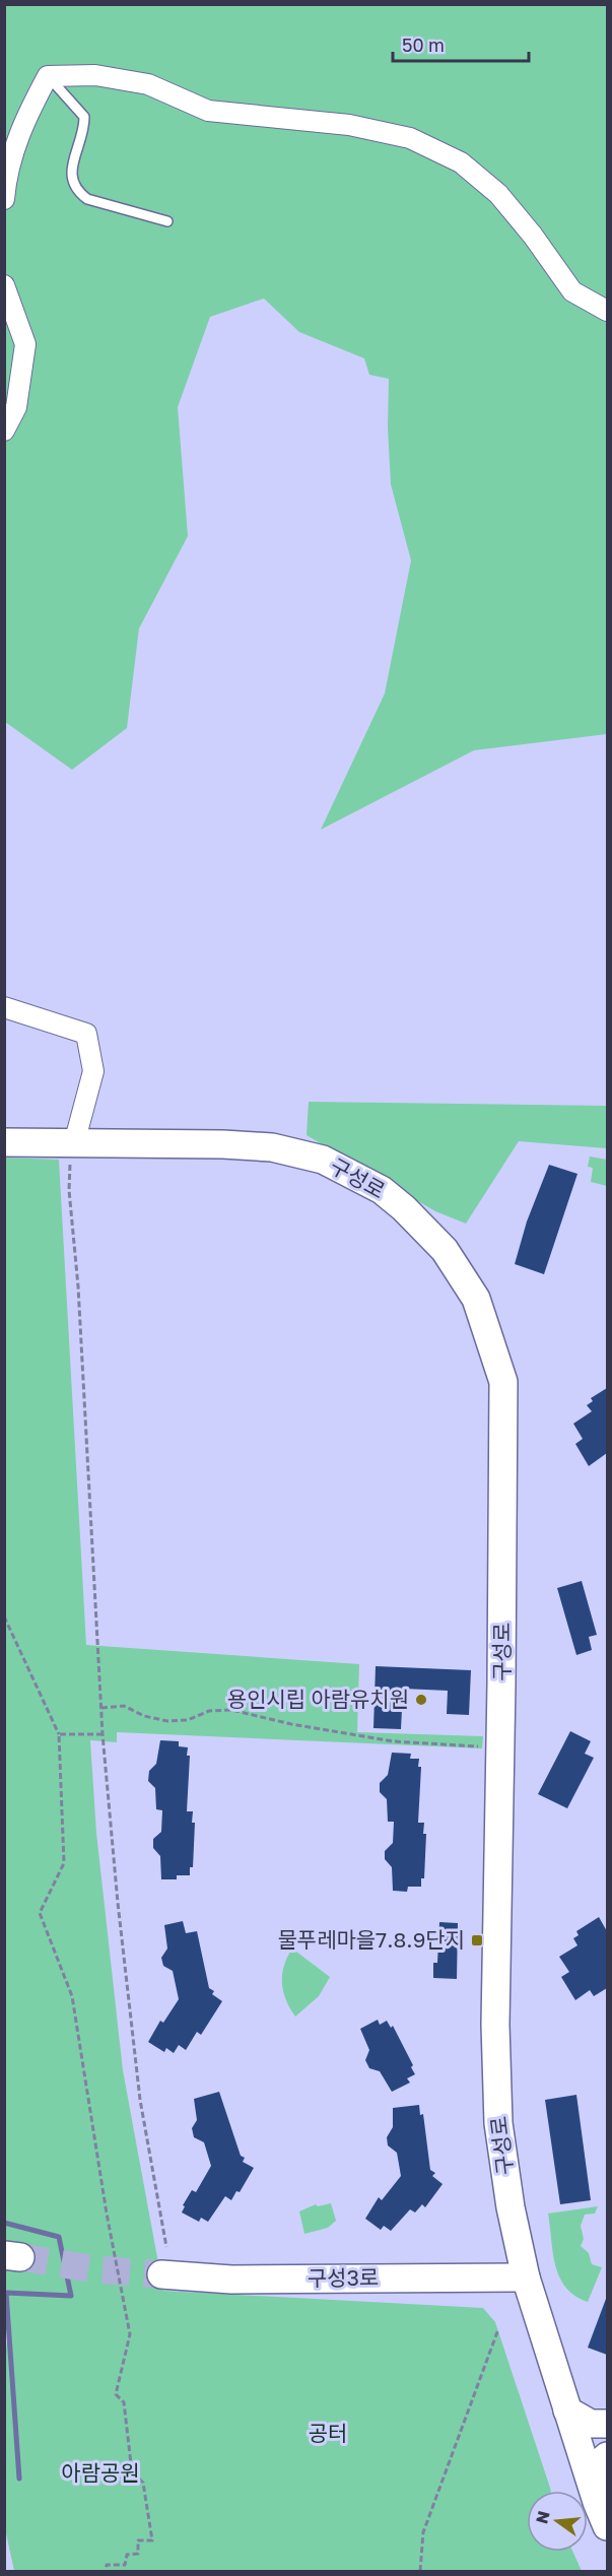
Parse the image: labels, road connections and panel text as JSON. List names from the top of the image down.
{
  "streets": {
    "street": ["구성로", "구성3로"]
  },
  "crossings": [
    ["구성로", "구성3로"]
  ],
  "parks": ["공터", "아람공원"],
  "places": {
    "other": ["용인시립 아람유치원"],
    "transit": ["물푸레마을7.8.9단지"]
  },
  "scale_bar": "50 m",
  "north": "left"
}
